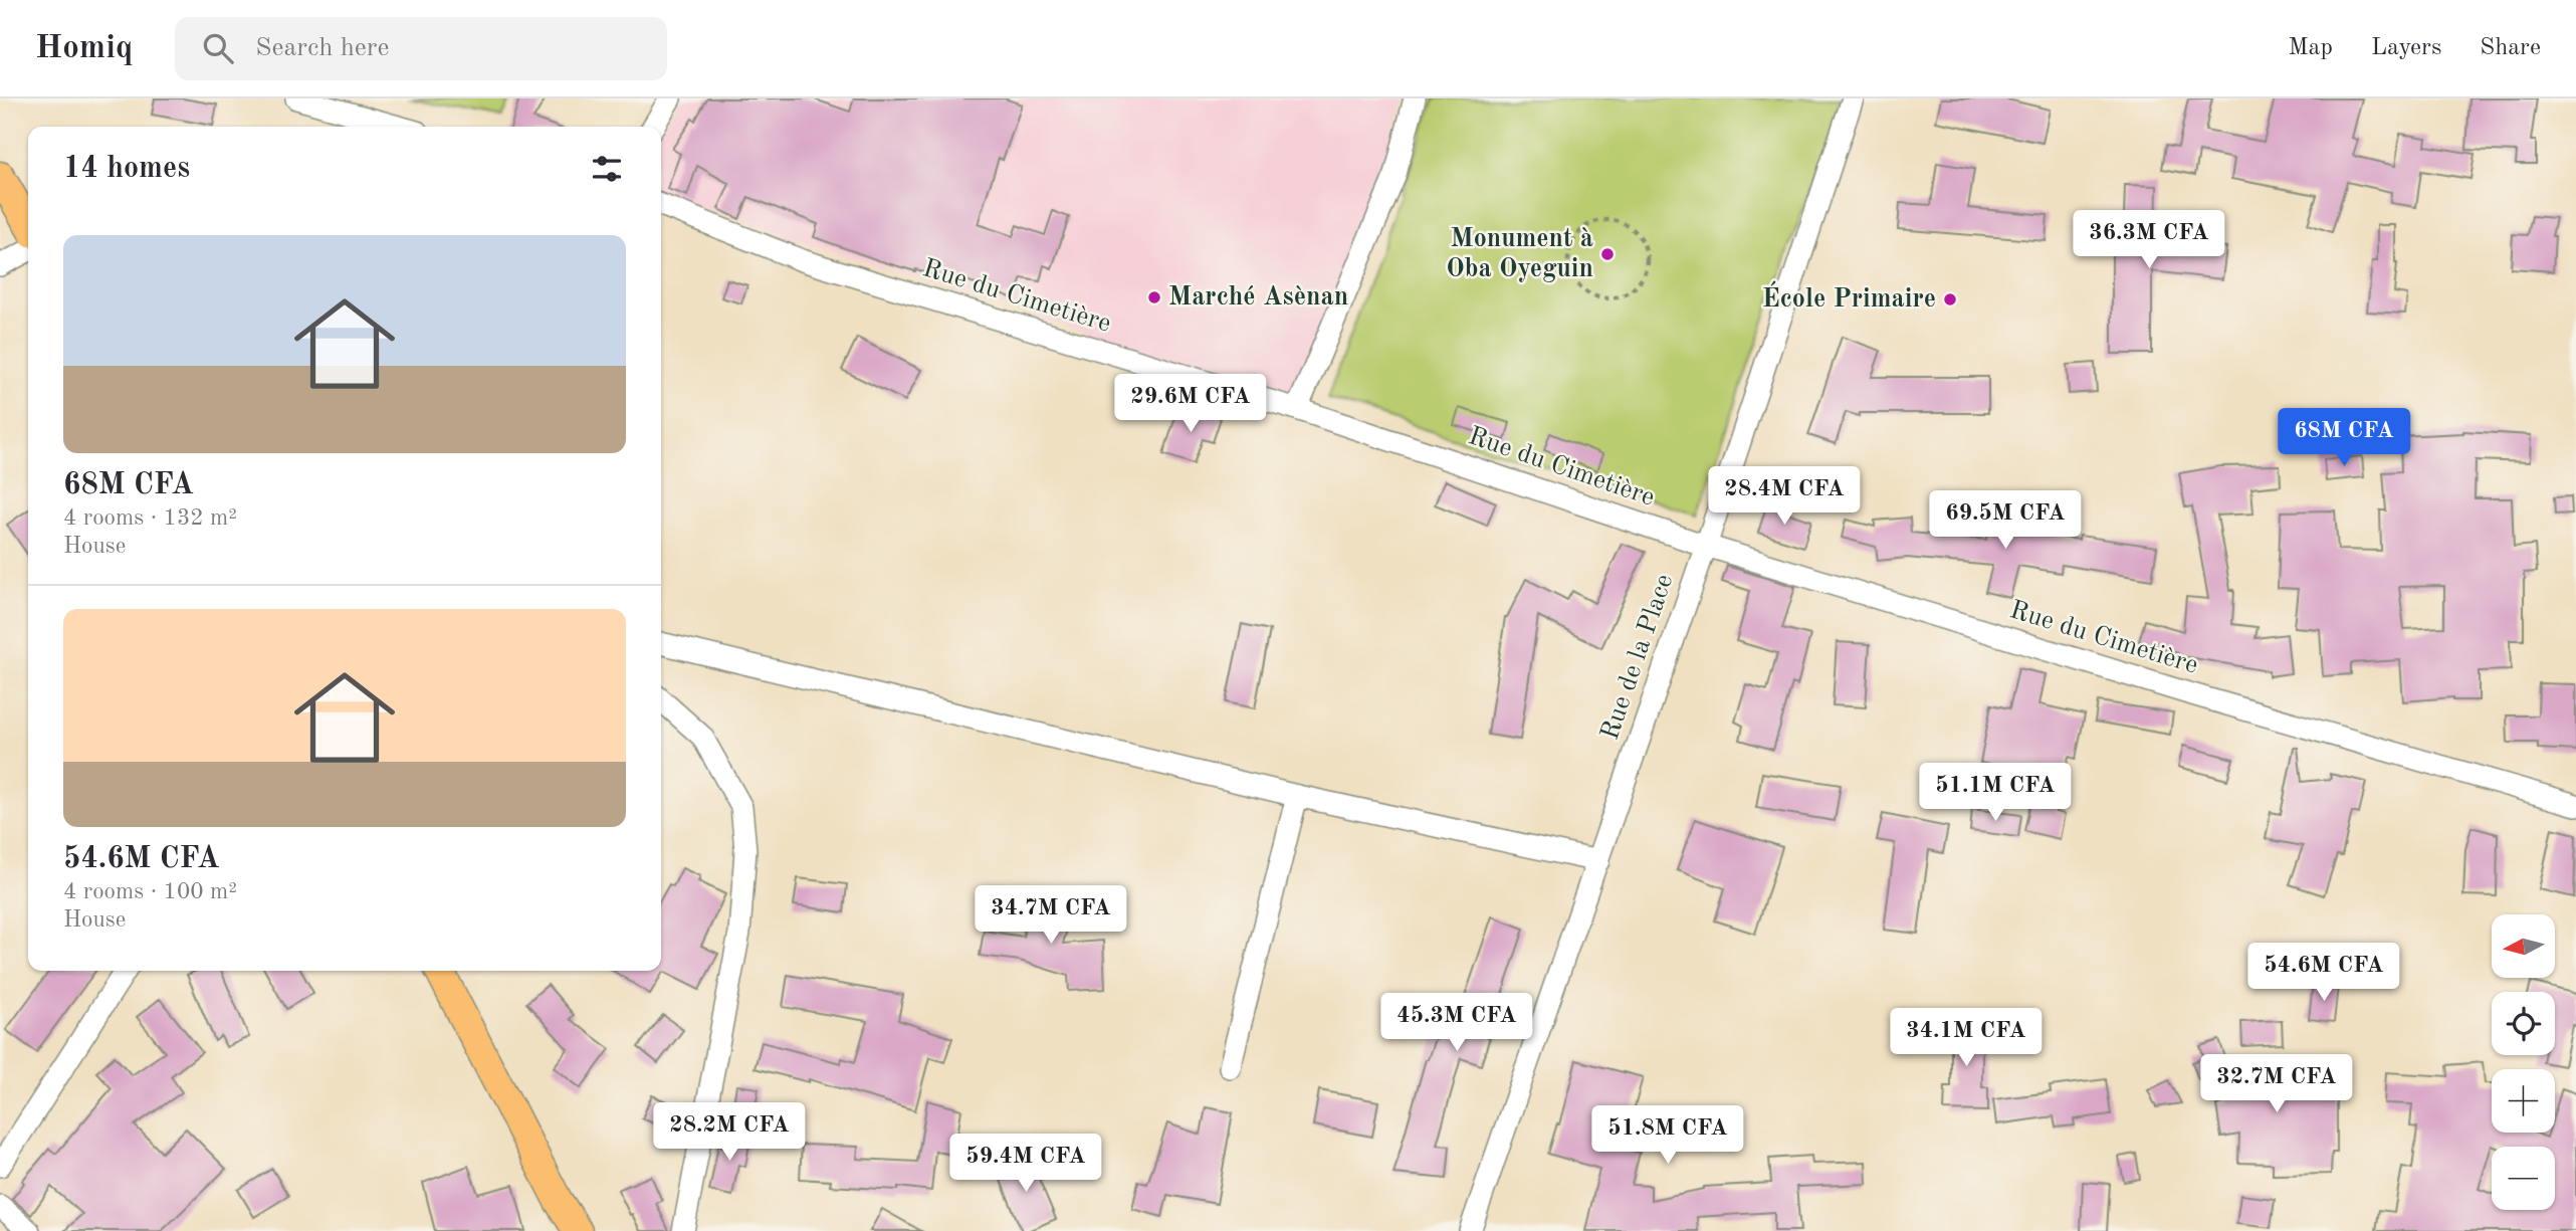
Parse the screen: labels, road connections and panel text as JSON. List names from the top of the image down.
{
  "streets": {
    "street": ["Rue du Cimetière", "Rue de la Place"]
  },
  "crossings": [
    ["Rue du Cimetière", "Rue de la Place"]
  ],
  "places": ["Monument à Oba Oyeguin", "Marché Asènan", "École Primaire"],
  "north": "left",
  "page": {
    "header": "Homiq",
    "search": "Search here",
    "nav": ["Map", "Layers", "Share"],
    "heading": "14 homes",
    "price": [
      "36.3M CFA",
      "29.6M CFA",
      "68M CFA",
      "28.4M CFA",
      "69.5M CFA",
      "51.1M CFA",
      "34.7M CFA",
      "54.6M CFA",
      "45.3M CFA",
      "34.1M CFA",
      "32.7M CFA",
      "28.2M CFA",
      "51.8M CFA",
      "59.4M CFA"
    ],
    "list": [
      {
        "name": "68M CFA",
        "note": "4 rooms · 132 m² · House"
      },
      {
        "name": "54.6M CFA",
        "note": "4 rooms · 100 m² · House"
      }
    ],
    "map_buttons": ["+", "−"]
  }
}
